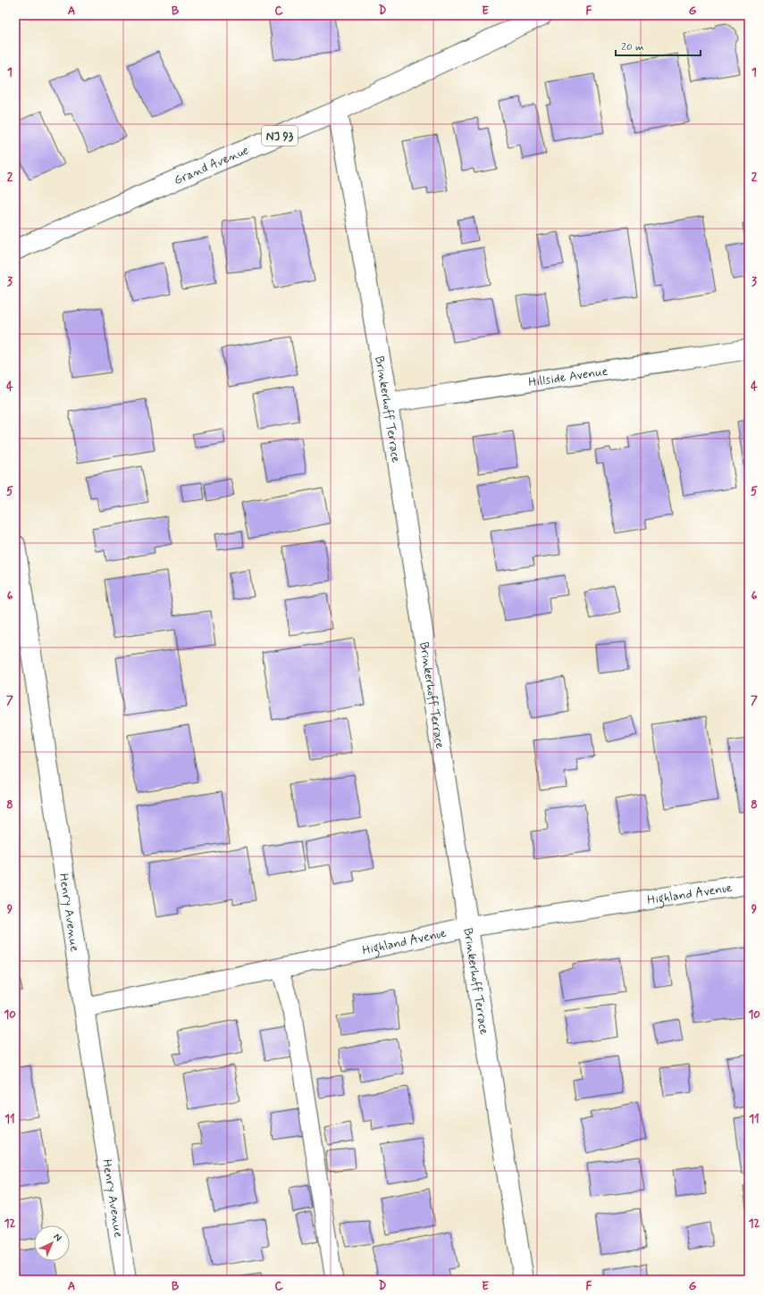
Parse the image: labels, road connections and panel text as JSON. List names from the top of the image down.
{
  "streets": {
    "street": [
      "NJ 93",
      "Grand Avenue",
      "Hillside Avenue",
      "Brinkerhoff Terrace",
      "Highland Avenue",
      "Henry Avenue"
    ]
  },
  "crossings": [
    ["Grand Avenue", "Brinkerhoff Terrace"],
    ["Hillside Avenue", "Brinkerhoff Terrace"],
    ["Brinkerhoff Terrace", "Highland Avenue"],
    ["Highland Avenue", "Henry Avenue"]
  ],
  "scale_bar": "20 m",
  "north": "top right",
  "grid": {
    "columns": [
      "A",
      "B",
      "C",
      "D",
      "E",
      "F",
      "G"
    ],
    "rows": [
      "1",
      "2",
      "3",
      "4",
      "5",
      "6",
      "7",
      "8",
      "9",
      "10",
      "11",
      "12"
    ]
  }
}
